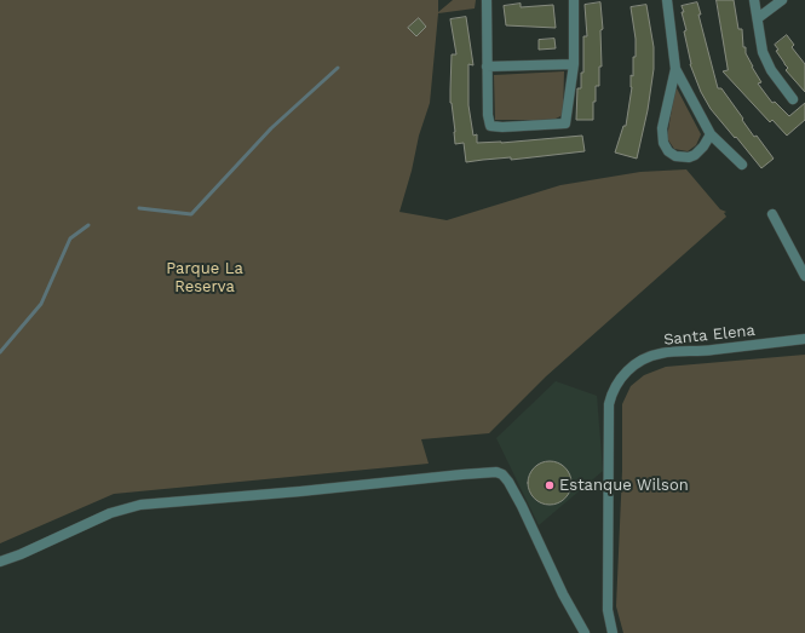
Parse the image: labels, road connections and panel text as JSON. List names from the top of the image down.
{
  "streets": {
    "street": ["Santa Elena"]
  },
  "parks": ["Parque La Reserva"],
  "places": ["Estanque Wilson"]
}
